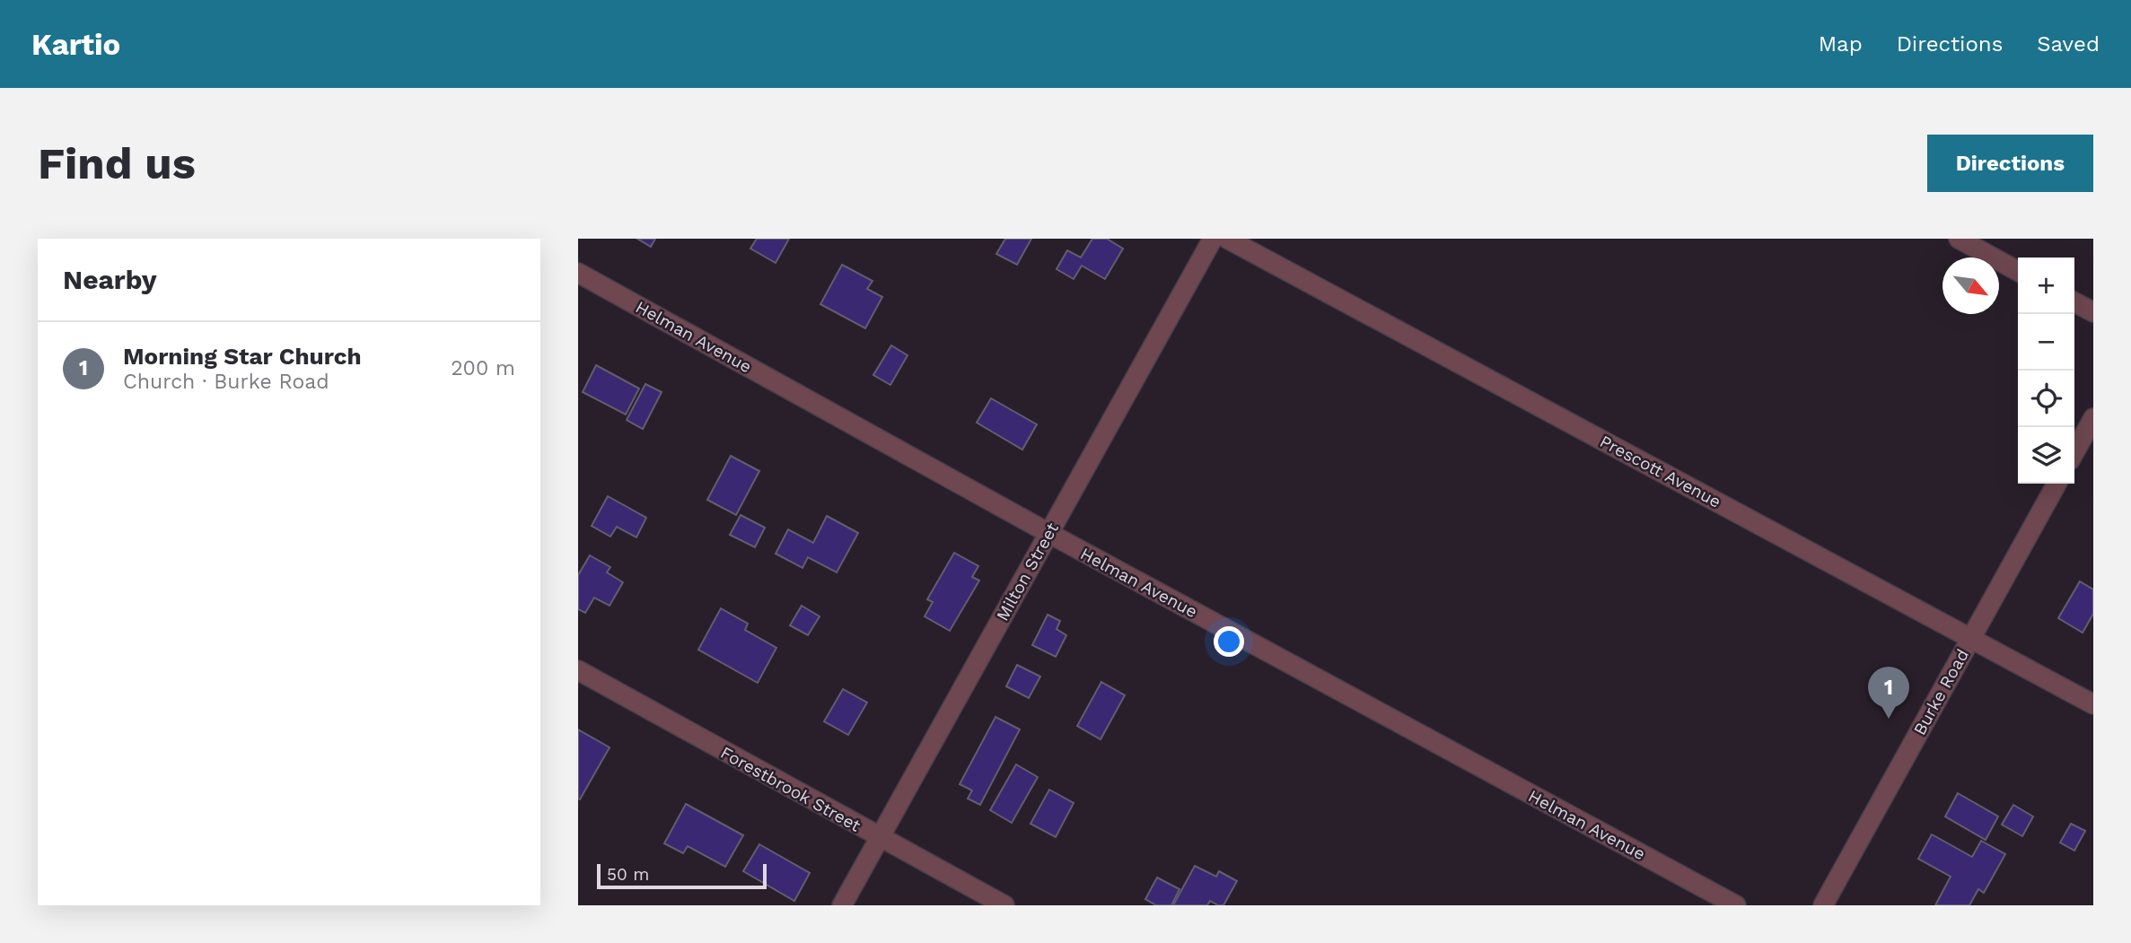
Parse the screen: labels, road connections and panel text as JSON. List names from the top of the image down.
{
  "streets": {
    "street": [
      "Helman Avenue",
      "Prescott Avenue",
      "Milton Street",
      "Burke Road",
      "Forestbrook Street"
    ]
  },
  "crossings": [
    ["Helman Avenue", "Milton Street"],
    ["Prescott Avenue", "Burke Road"],
    ["Milton Street", "Forestbrook Street"]
  ],
  "scale_bar": "50 m",
  "north": "bottom right",
  "page": {
    "header": "Kartio",
    "nav": ["Map", "Directions", "Saved"],
    "buttons": "Directions",
    "title": "Find us",
    "heading": "Nearby",
    "map_buttons": ["+", "−"],
    "list": [
      {
        "mark": "1",
        "name": "Morning Star Church",
        "note": "Church · Burke Road",
        "value": "200 m"
      }
    ],
    "pins": "1",
    "scale": "50 m"
  }
}
